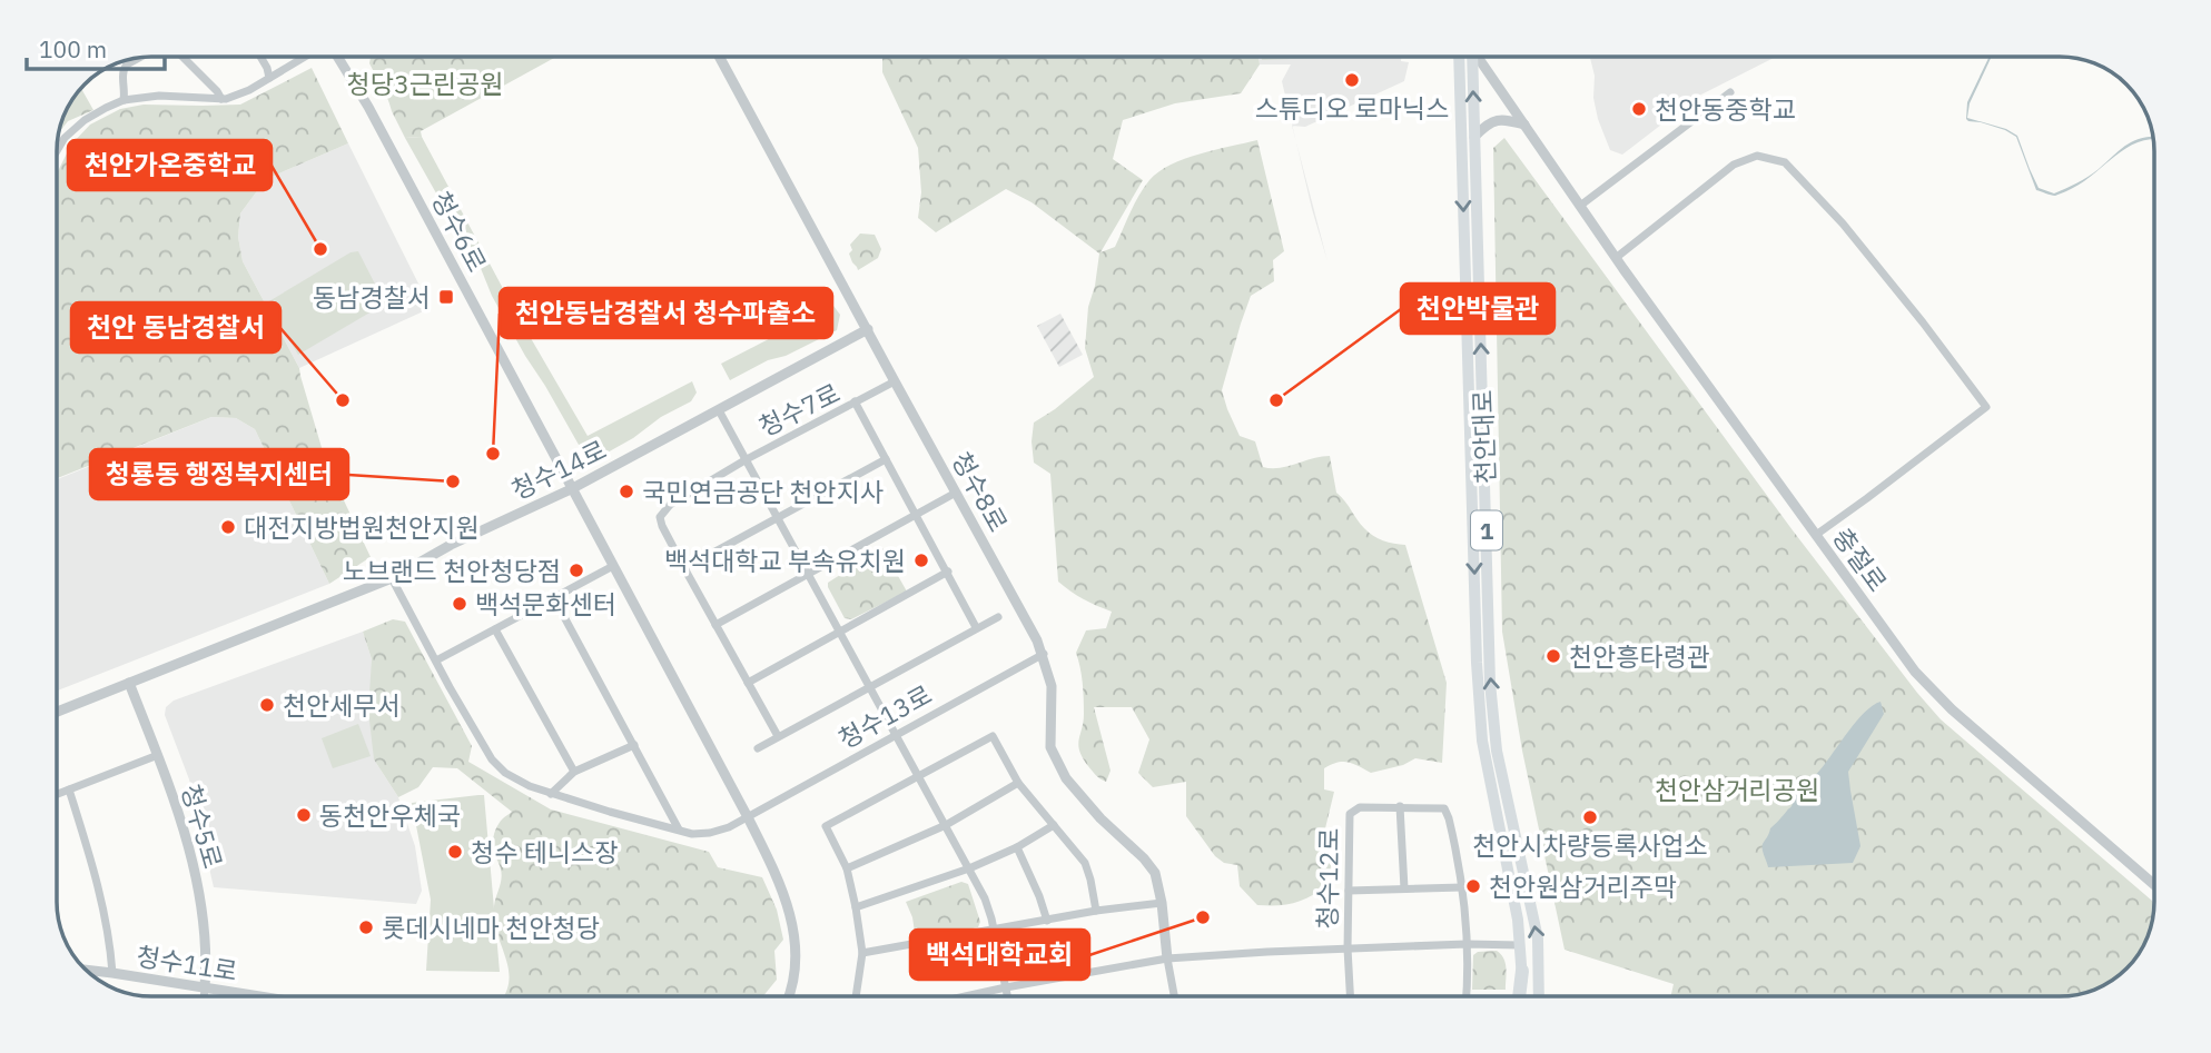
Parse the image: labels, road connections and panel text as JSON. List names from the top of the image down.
{
  "streets": {
    "main road": ["천안대로", "1"],
    "street": [
      "청수6로",
      "청수7로",
      "청수14로",
      "청수8로",
      "충절로",
      "청수13로",
      "청수5로",
      "청수12로",
      "청수11로"
    ]
  },
  "crossings": [
    ["청수6로", "청수14로"],
    ["청수6로", "청수13로"],
    ["청수7로", "청수14로"],
    ["청수7로", "청수13로"],
    ["청수7로", "청수12로"],
    ["천안대로", "청수12로"],
    ["청수14로", "청수8로"],
    ["청수14로", "청수5로"],
    ["청수8로", "청수13로"],
    ["청수8로", "청수12로"],
    ["청수5로", "청수11로"]
  ],
  "parks": ["청당3근린공원", "천안삼거리공원"],
  "places": {
    "other": [
      "스튜디오 로마닉스",
      "천안동중학교",
      "천안가온중학교",
      "천안 동남경찰서",
      "천안박물관",
      "천안동남경찰서 청수파출소",
      "청룡동 행정복지센터",
      "국민연금공단 천안지사",
      "대전지방법원천안지원",
      "백석대학교 부속유치원",
      "노브랜드 천안청당점",
      "백석문화센터",
      "천안흥타령관",
      "천안세무서",
      "동천안우체국",
      "천안시차량등록사업소",
      "청수 테니스장",
      "천안원삼거리주막",
      "백석대학교회",
      "롯데시네마 천안청당"
    ],
    "transit": ["동남경찰서"]
  },
  "scale_bar": "100 m"
}
